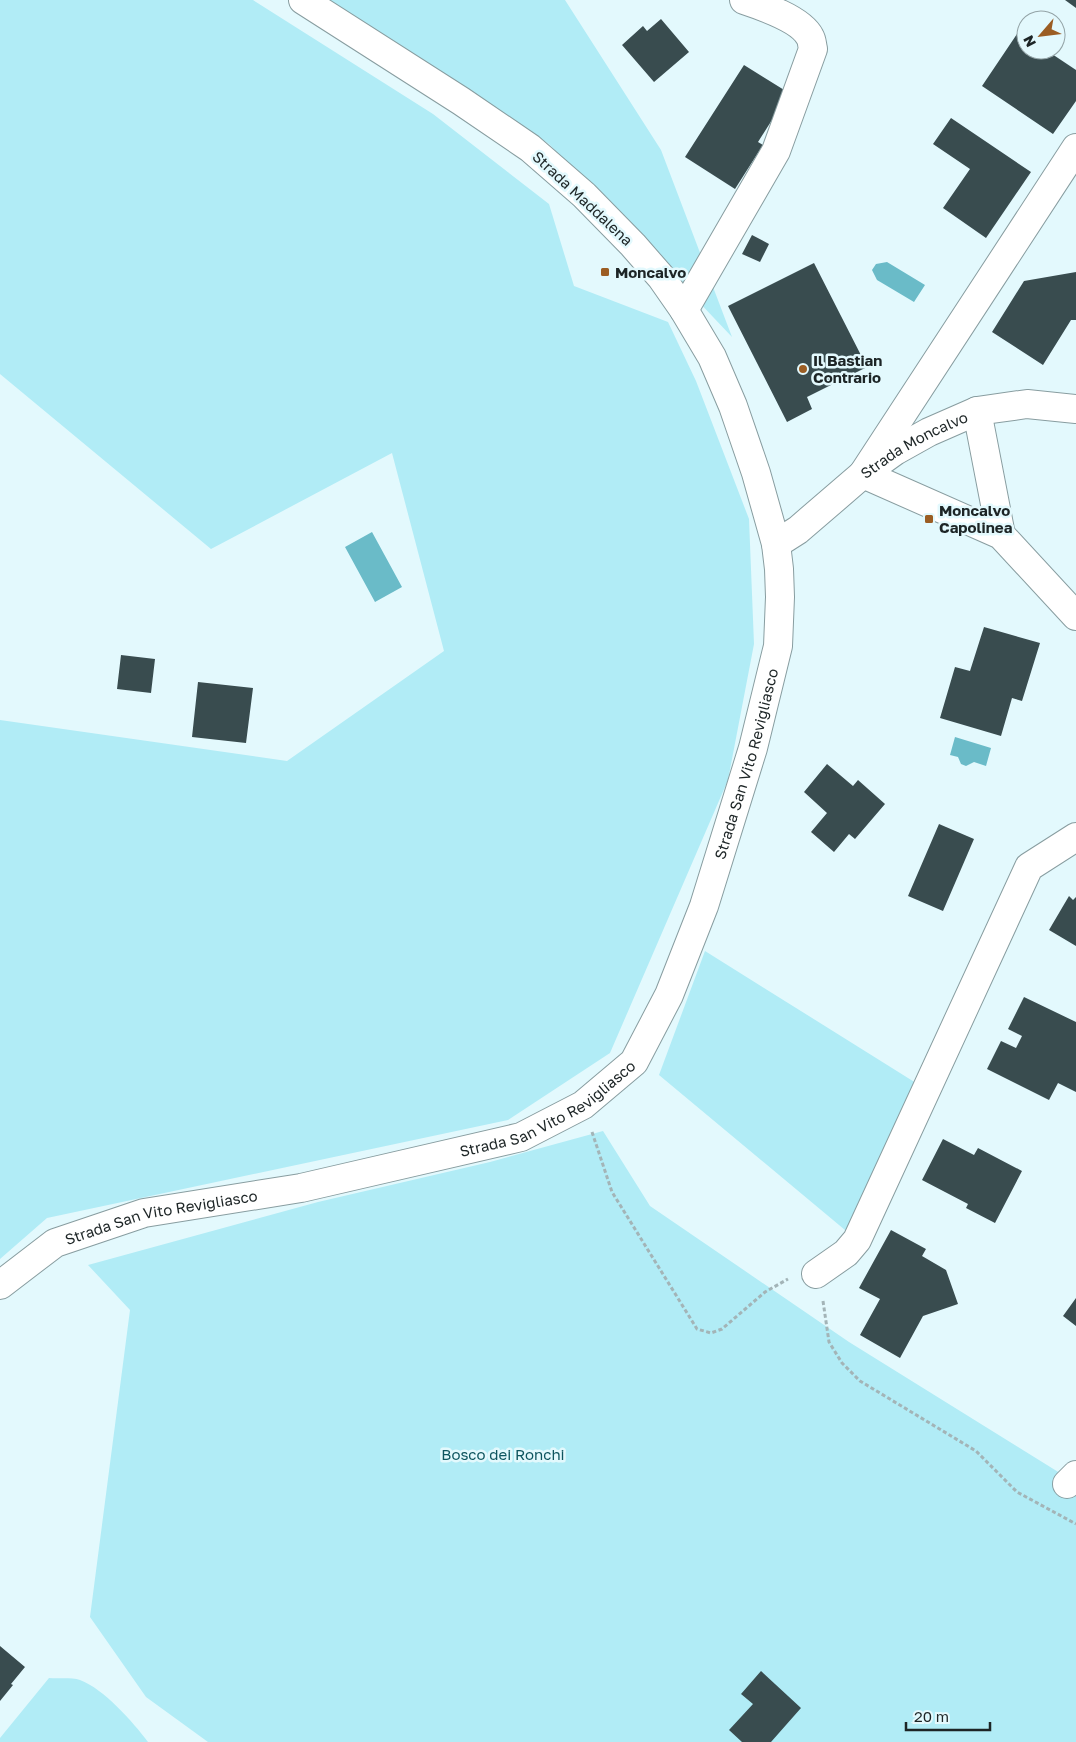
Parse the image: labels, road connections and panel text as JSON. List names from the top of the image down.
{
  "streets": {
    "street": ["Strada Maddalena", "Strada Moncalvo", "Strada San Vito Revigliasco"]
  },
  "crossings": [
    ["Strada Maddalena", "Strada Moncalvo"],
    ["Strada Maddalena", "Strada San Vito Revigliasco"],
    ["Strada Moncalvo", "Strada San Vito Revigliasco"]
  ],
  "parks": ["Bosco dei Ronchi"],
  "places": {
    "transit": ["Moncalvo", "Moncalvo Capolinea"],
    "other": ["Il Bastian Contrario"]
  },
  "scale_bar": "20 m",
  "north": "bottom left"
}
